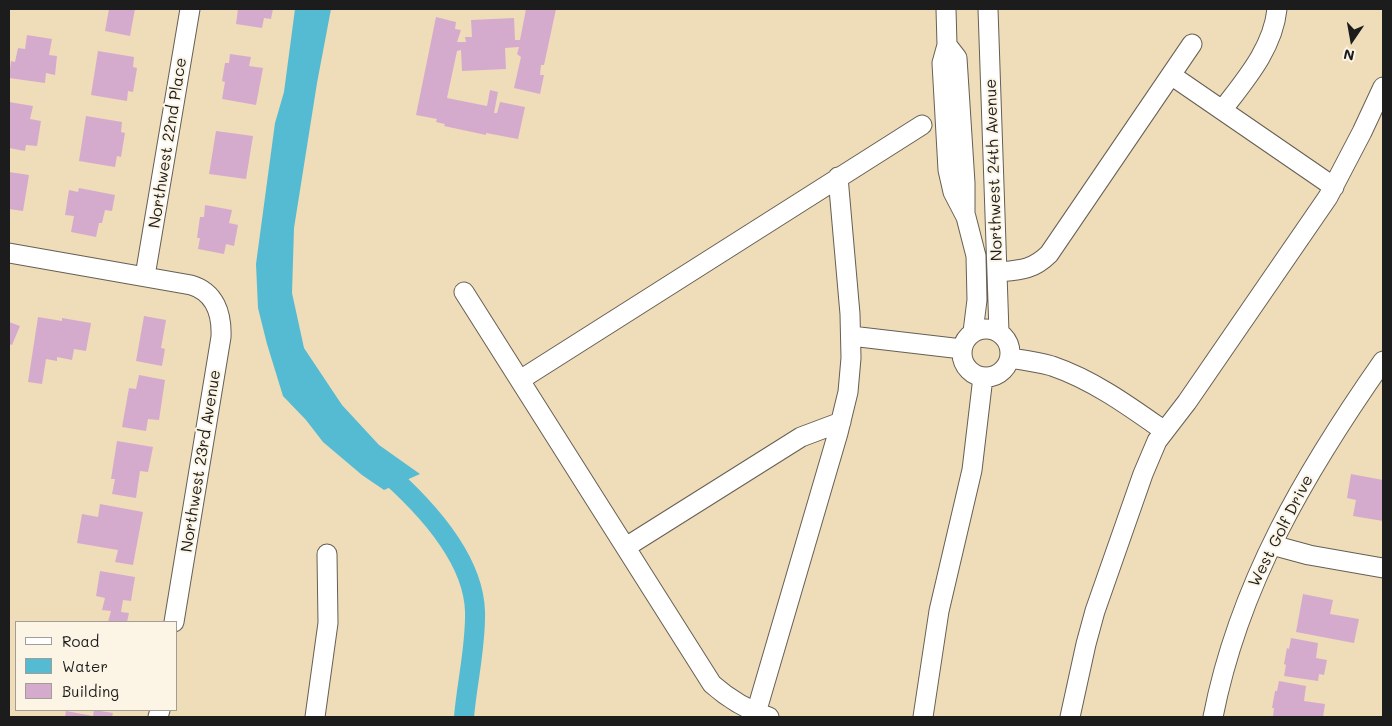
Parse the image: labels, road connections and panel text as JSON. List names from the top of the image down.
{
  "streets": {
    "street": [
      "Northwest 22nd Place",
      "Northwest 24th Avenue",
      "Northwest 23rd Avenue",
      "West Golf Drive"
    ]
  },
  "crossings": [
    ["Northwest 22nd Place", "Northwest 23rd Avenue"]
  ],
  "legend": ["Road", "Water", "Building"],
  "north": "bottom"
}
